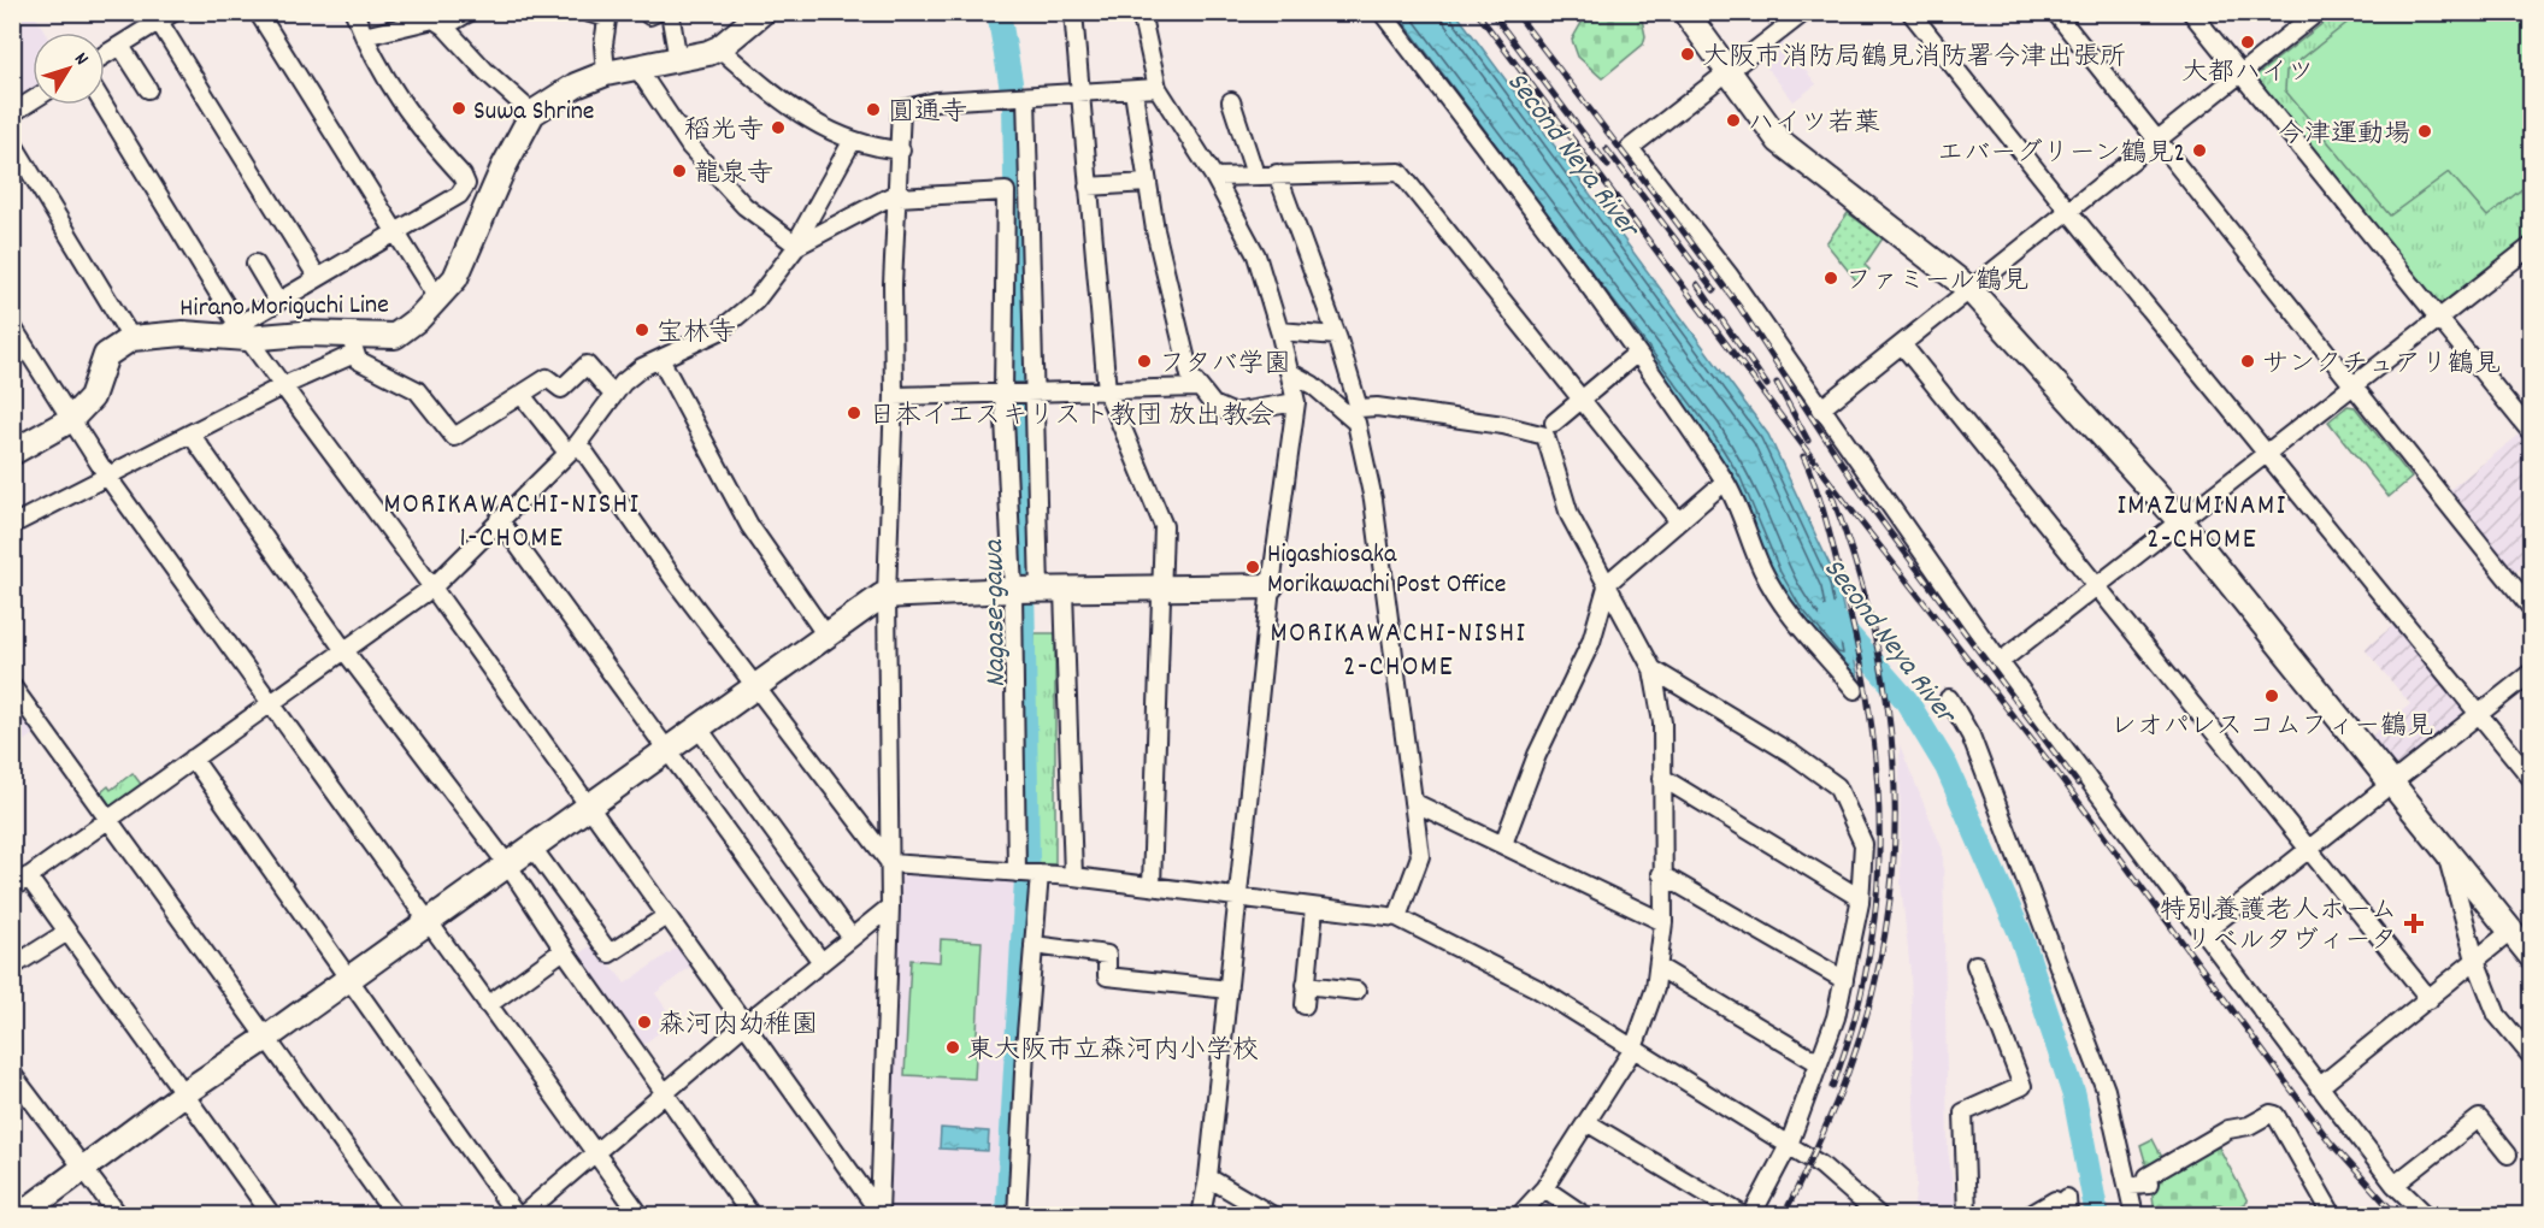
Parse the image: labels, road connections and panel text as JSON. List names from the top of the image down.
{
  "streets": {
    "street": ["Hirano Moriguchi Line"]
  },
  "districts": ["MORIKAWACHI-NISHI 1-CHOME", "IMAZUMINAMI 2-CHOME", "MORIKAWACHI-NISHI 2-CHOME"],
  "water": ["Second Neya River", "Nagase-gawa"],
  "places": {
    "other": [
      "大都ハイツ",
      "大阪市消防局鶴見消防署今津出張所",
      "Suwa Shrine",
      "圓通寺",
      "ハイツ若葉",
      "稻光寺",
      "今津運動場",
      "エバーグリーン鶴見2",
      "龍泉寺",
      "ファミール鶴見",
      "宝林寺",
      "フタバ学園",
      "サンクチュアリ鶴見",
      "日本イエスキリスト教団 放出教会",
      "Higashiosaka Morikawachi Post Office",
      "レオパレス コムフィー鶴見",
      "森河内幼稚園",
      "東大阪市立森河内小学校"
    ],
    "health": ["特別養護老人ホーム リベルタヴィータ"]
  },
  "north": "top right"
}
